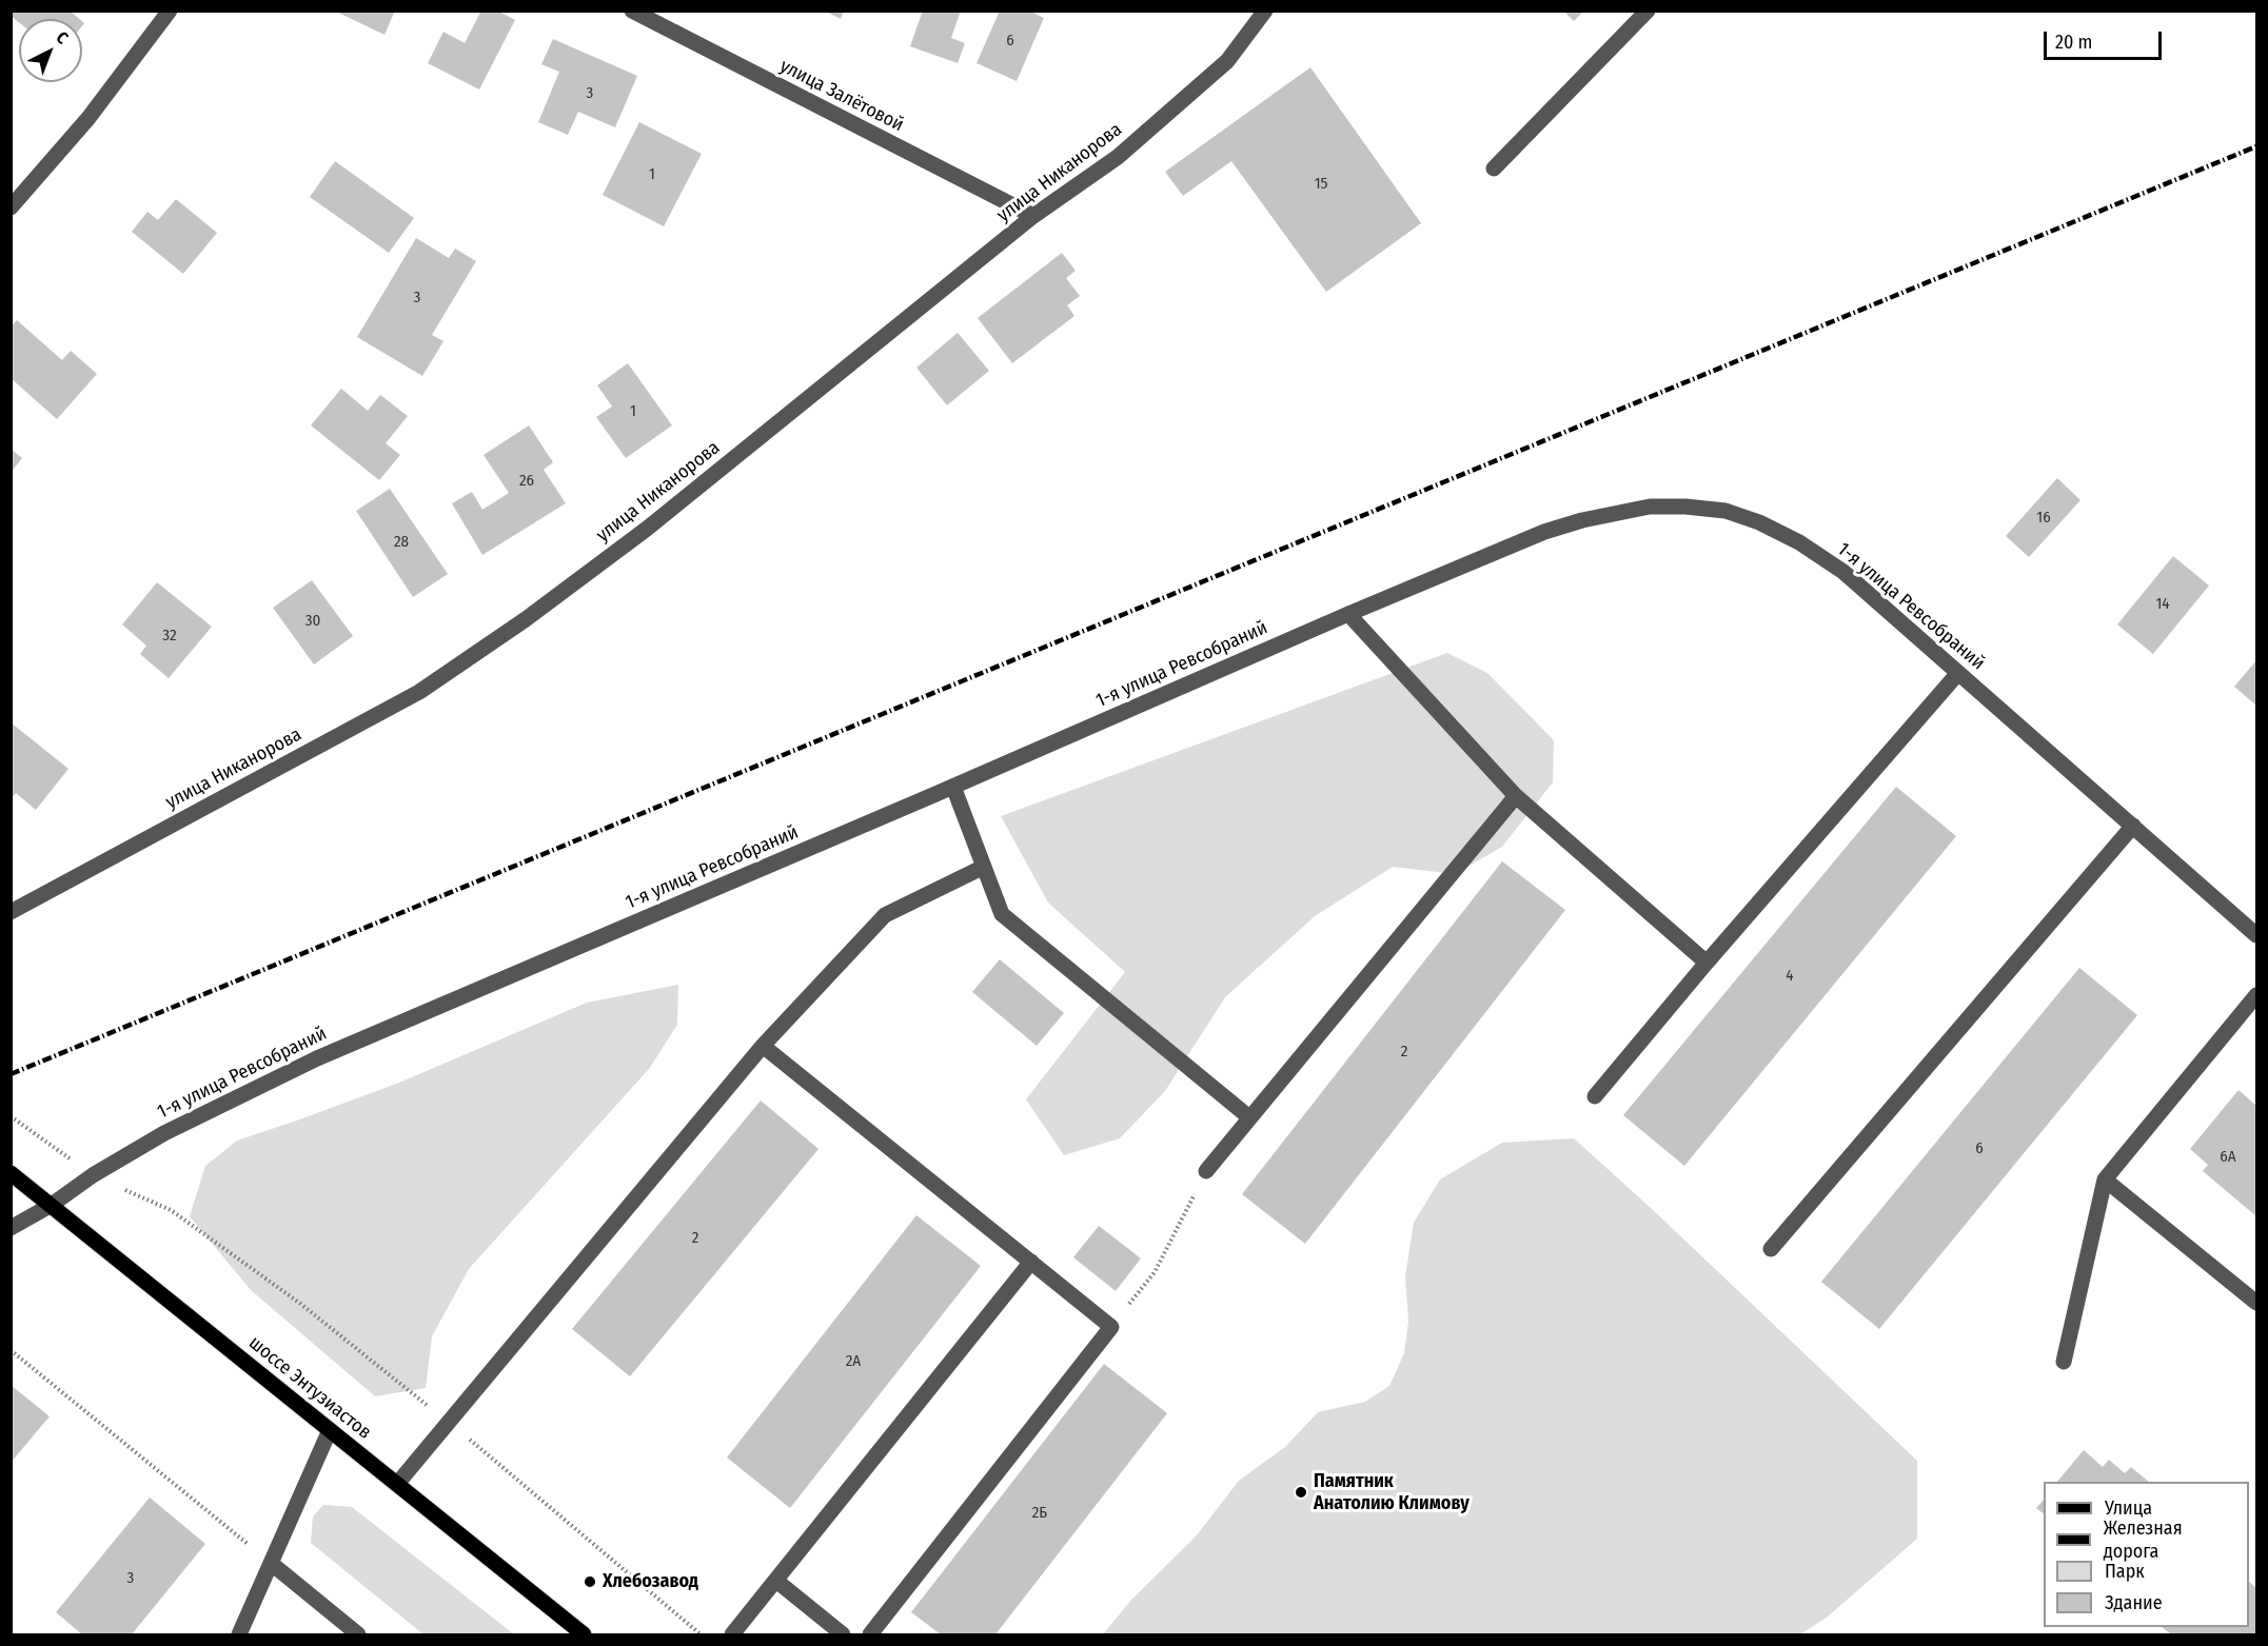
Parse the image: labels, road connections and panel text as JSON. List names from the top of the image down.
{
  "streets": {
    "main road": ["шоссе Энтузиастов"],
    "street": ["улица Залётовой", "улица Никанорова", "1-я улица Ревсобраний"]
  },
  "crossings": [
    ["улица Залётовой", "улица Никанорова"],
    ["1-я улица Ревсобраний", "шоссе Энтузиастов"]
  ],
  "places": ["Памятник Анатолию Климову", "Хлебозавод"],
  "house_numbers": [
    "6",
    "3",
    "1",
    "15",
    "3",
    "1",
    "26",
    "16",
    "28",
    "14",
    "30",
    "32",
    "4",
    "2",
    "6",
    "6А",
    "2",
    "2А",
    "2Б",
    "3"
  ],
  "legend": [
    "Улица",
    "Железная дорога",
    "Парк",
    "Здание"
  ],
  "scale_bar": "20 m",
  "north": "top right"
}
